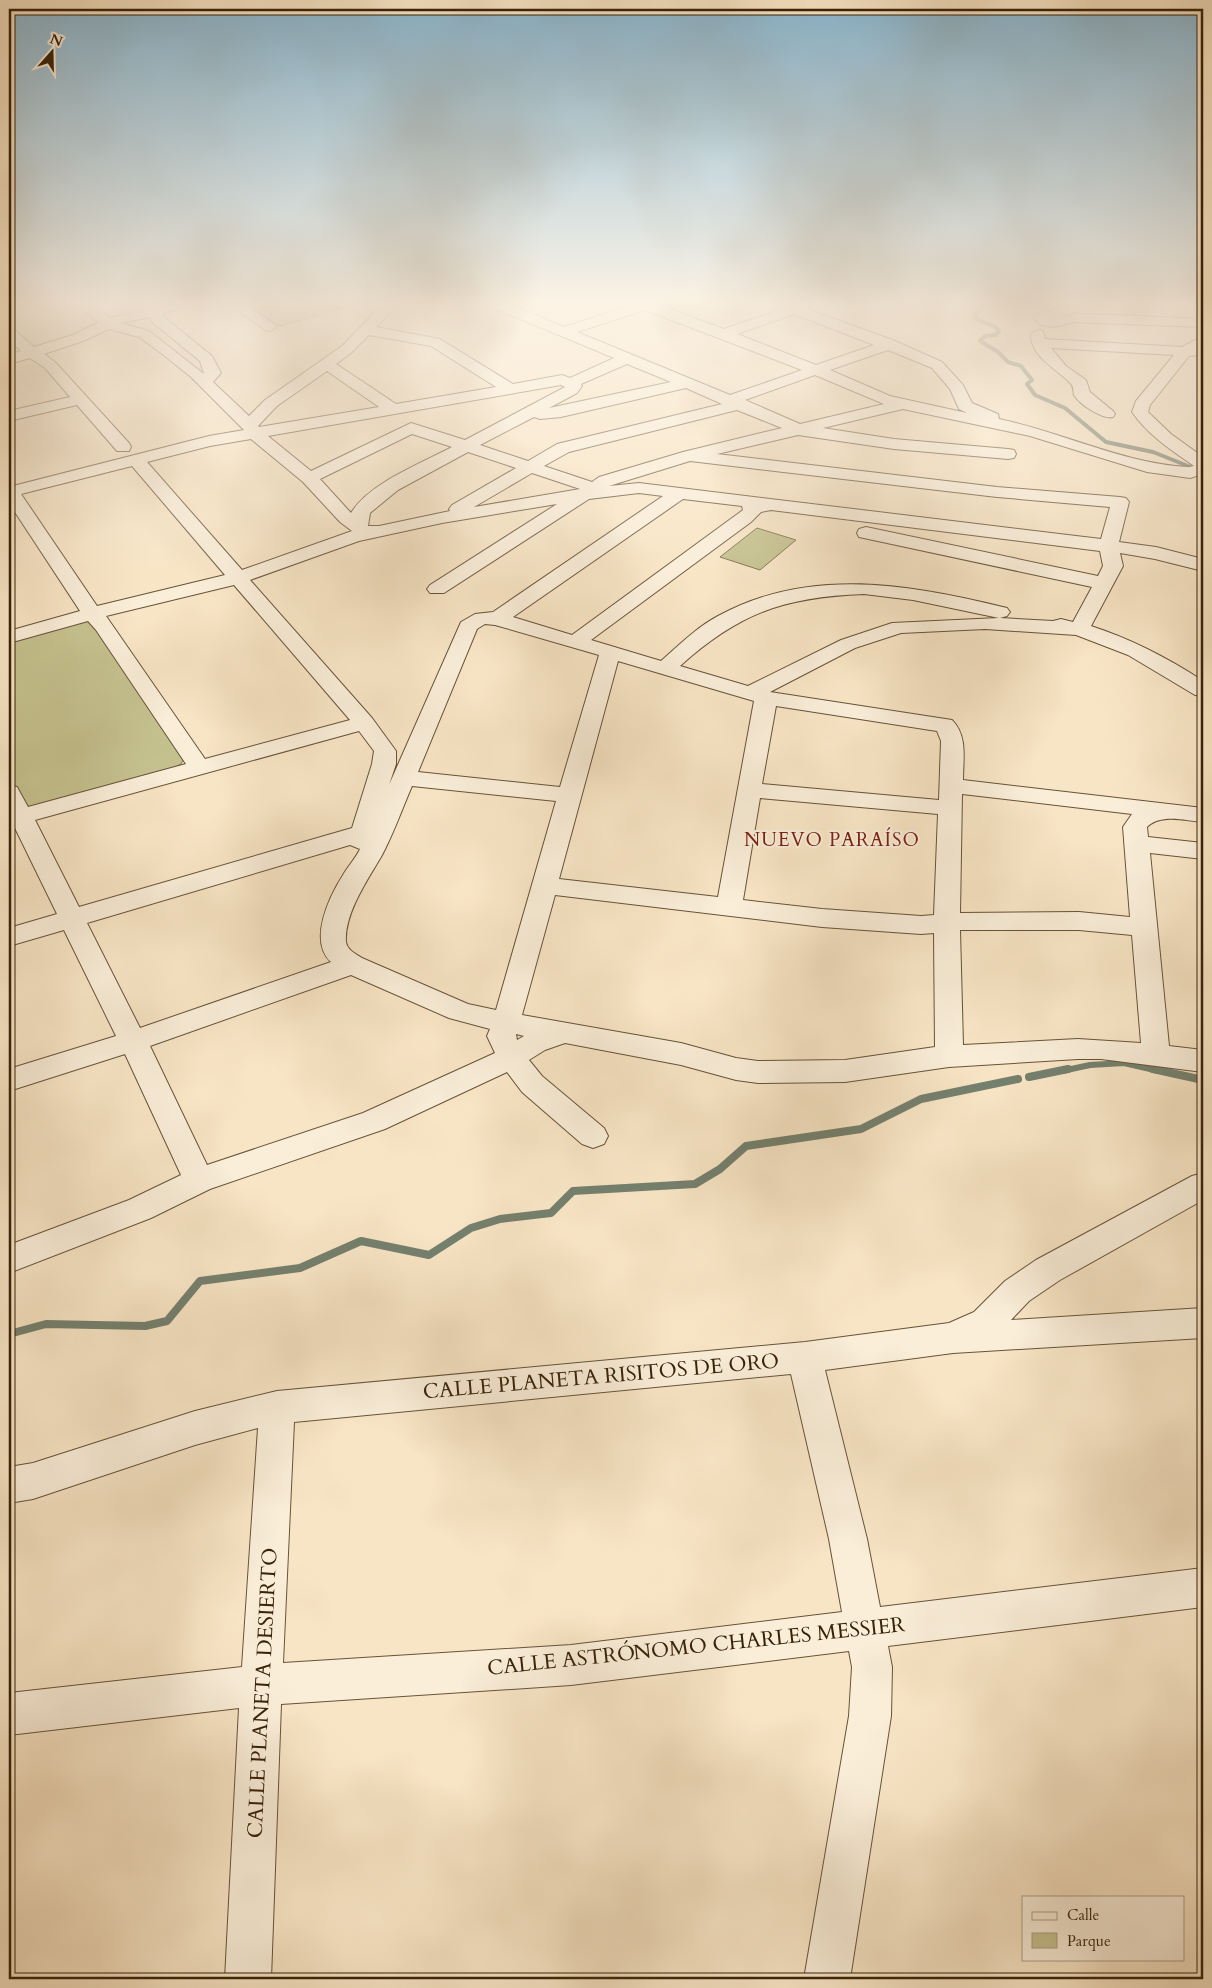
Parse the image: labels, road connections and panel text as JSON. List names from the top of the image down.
{
  "streets": {
    "street": ["CALLE PLANETA RISITOS DE ORO", "CALLE ASTRÓNOMO CHARLES MESSIER", "CALLE PLANETA DESIERTO"]
  },
  "crossings": [
    ["CALLE PLANETA RISITOS DE ORO", "CALLE PLANETA DESIERTO"],
    ["CALLE ASTRÓNOMO CHARLES MESSIER", "CALLE PLANETA DESIERTO"]
  ],
  "districts": ["NUEVO PARAÍSO"],
  "legend": ["Calle", "Parque"],
  "north": "top"
}
